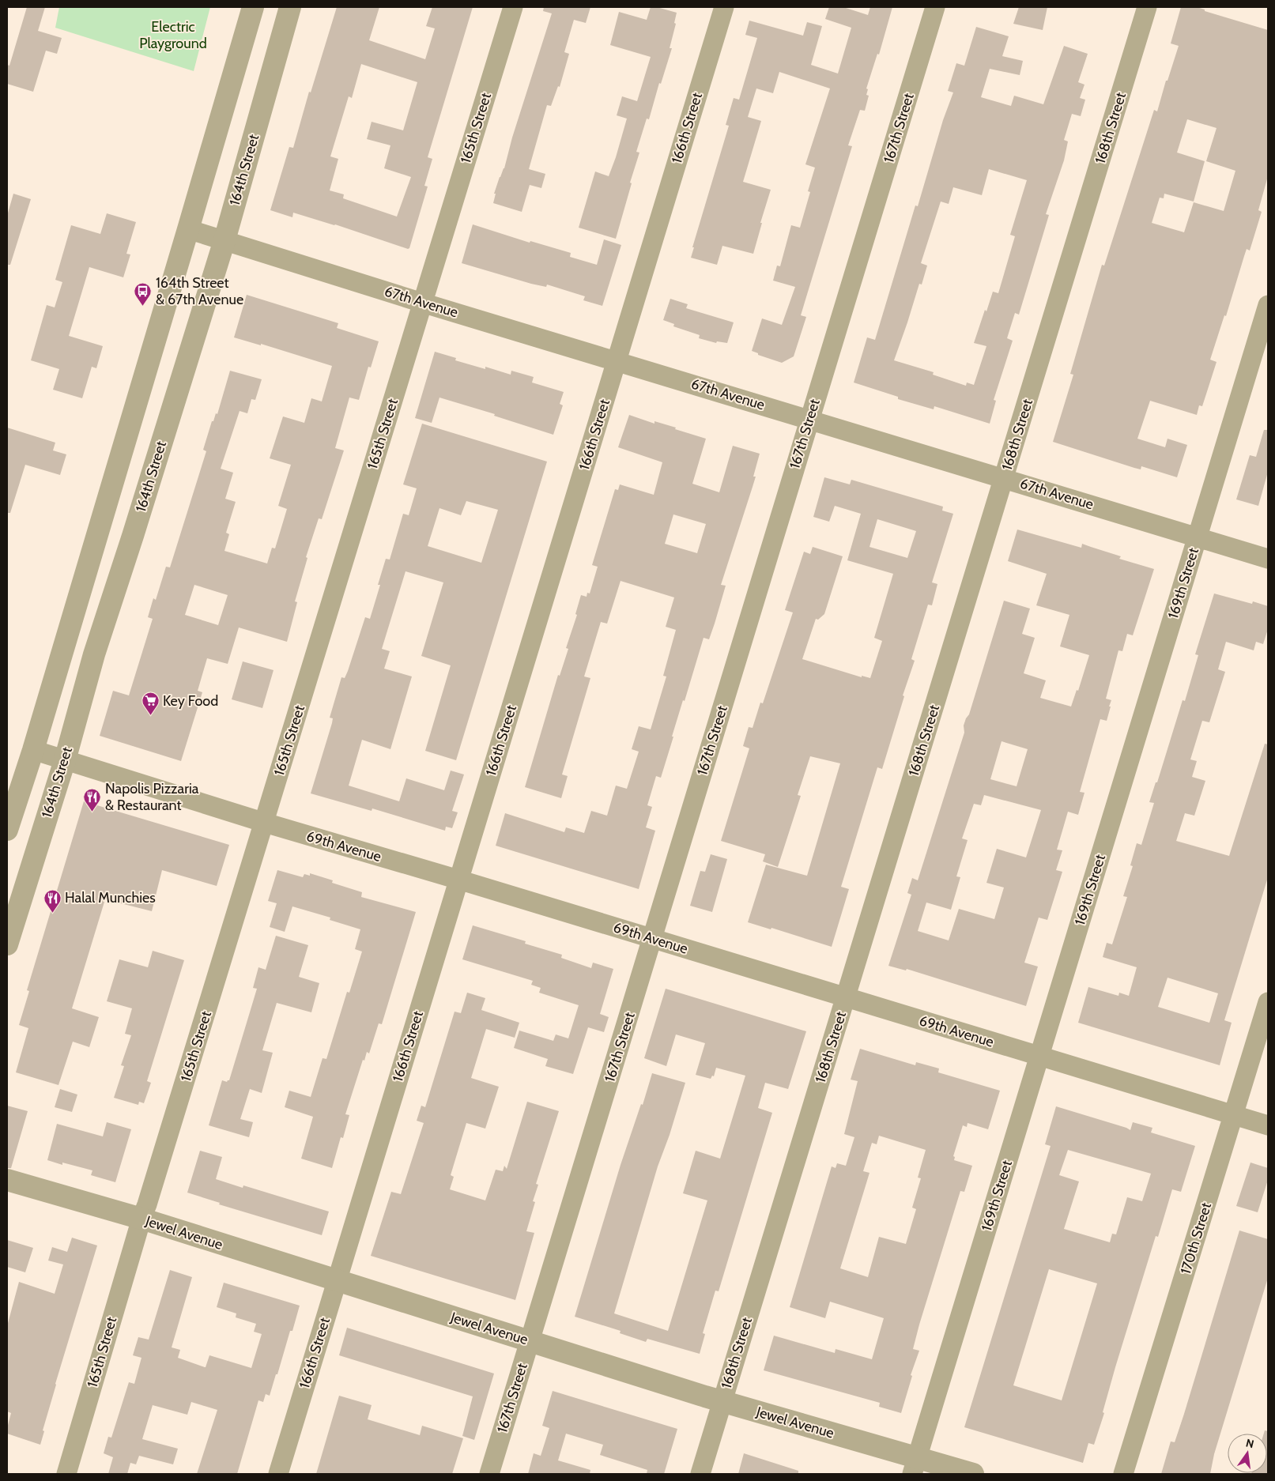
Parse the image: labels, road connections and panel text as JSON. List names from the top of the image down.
{
  "streets": {
    "street": [
      "165th Street",
      "166th Street",
      "167th Street",
      "168th Street",
      "164th Street",
      "67th Avenue",
      "169th Street",
      "69th Avenue",
      "Jewel Avenue",
      "170th Street"
    ]
  },
  "crossings": [
    ["165th Street", "67th Avenue"],
    ["165th Street", "69th Avenue"],
    ["165th Street", "Jewel Avenue"],
    ["166th Street", "67th Avenue"],
    ["166th Street", "69th Avenue"],
    ["166th Street", "Jewel Avenue"],
    ["167th Street", "67th Avenue"],
    ["167th Street", "69th Avenue"],
    ["167th Street", "Jewel Avenue"],
    ["168th Street", "67th Avenue"],
    ["168th Street", "69th Avenue"],
    ["168th Street", "Jewel Avenue"],
    ["164th Street", "67th Avenue"],
    ["164th Street", "69th Avenue"],
    ["67th Avenue", "169th Street"],
    ["169th Street", "69th Avenue"],
    ["169th Street", "Jewel Avenue"],
    ["69th Avenue", "170th Street"]
  ],
  "parks": ["Electric Playground"],
  "places": {
    "bus stop": ["164th Street & 67th Avenue"],
    "supermarket": ["Key Food"],
    "restaurant": ["Napolis Pizzaria & Restaurant", "Halal Munchies"]
  },
  "north": "top"
}
